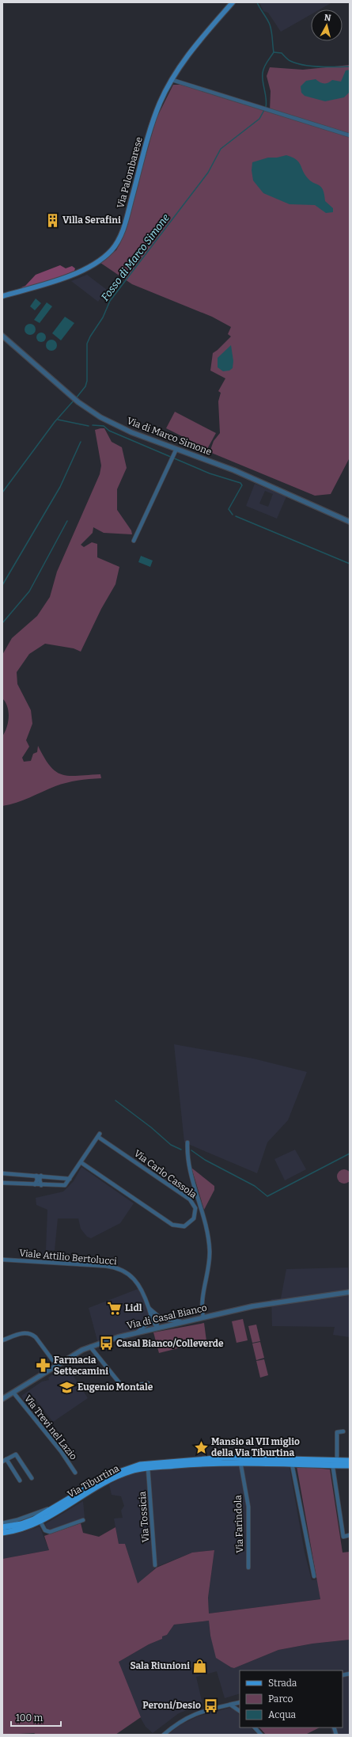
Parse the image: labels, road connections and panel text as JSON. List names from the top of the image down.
{
  "streets": {
    "main road": ["Via Palombarese", "Via Tiburtina"],
    "street": [
      "Via di Marco Simone",
      "Via Carlo Cassola",
      "Viale Attilio Bertolucci",
      "Via di Casal Bianco",
      "Via Trevi nel Lazio",
      "Via Tossicia",
      "Via Farindola"
    ]
  },
  "crossings": [
    ["Viale Attilio Bertolucci", "Via di Casal Bianco"],
    ["Via di Casal Bianco", "Via Trevi nel Lazio"],
    ["Via Tiburtina", "Via Tossicia"],
    ["Via Tiburtina", "Via Farindola"]
  ],
  "water": ["Fosso di Marco Simone"],
  "places": {
    "building": ["Villa Serafini"],
    "supermarket": ["Lidl"],
    "bus stop": ["Casal Bianco/Colleverde", "Peroni/Desio"],
    "pharmacy": ["Farmacia Settecamini"],
    "school or university": ["Eugenio Montale"],
    "place": ["Mansio al VII miglio della Via Tiburtina"],
    "shop": ["Sala Riunioni"]
  },
  "legend": ["Strada", "Parco", "Acqua"],
  "scale_bar": "100 m",
  "north": "top"
}
